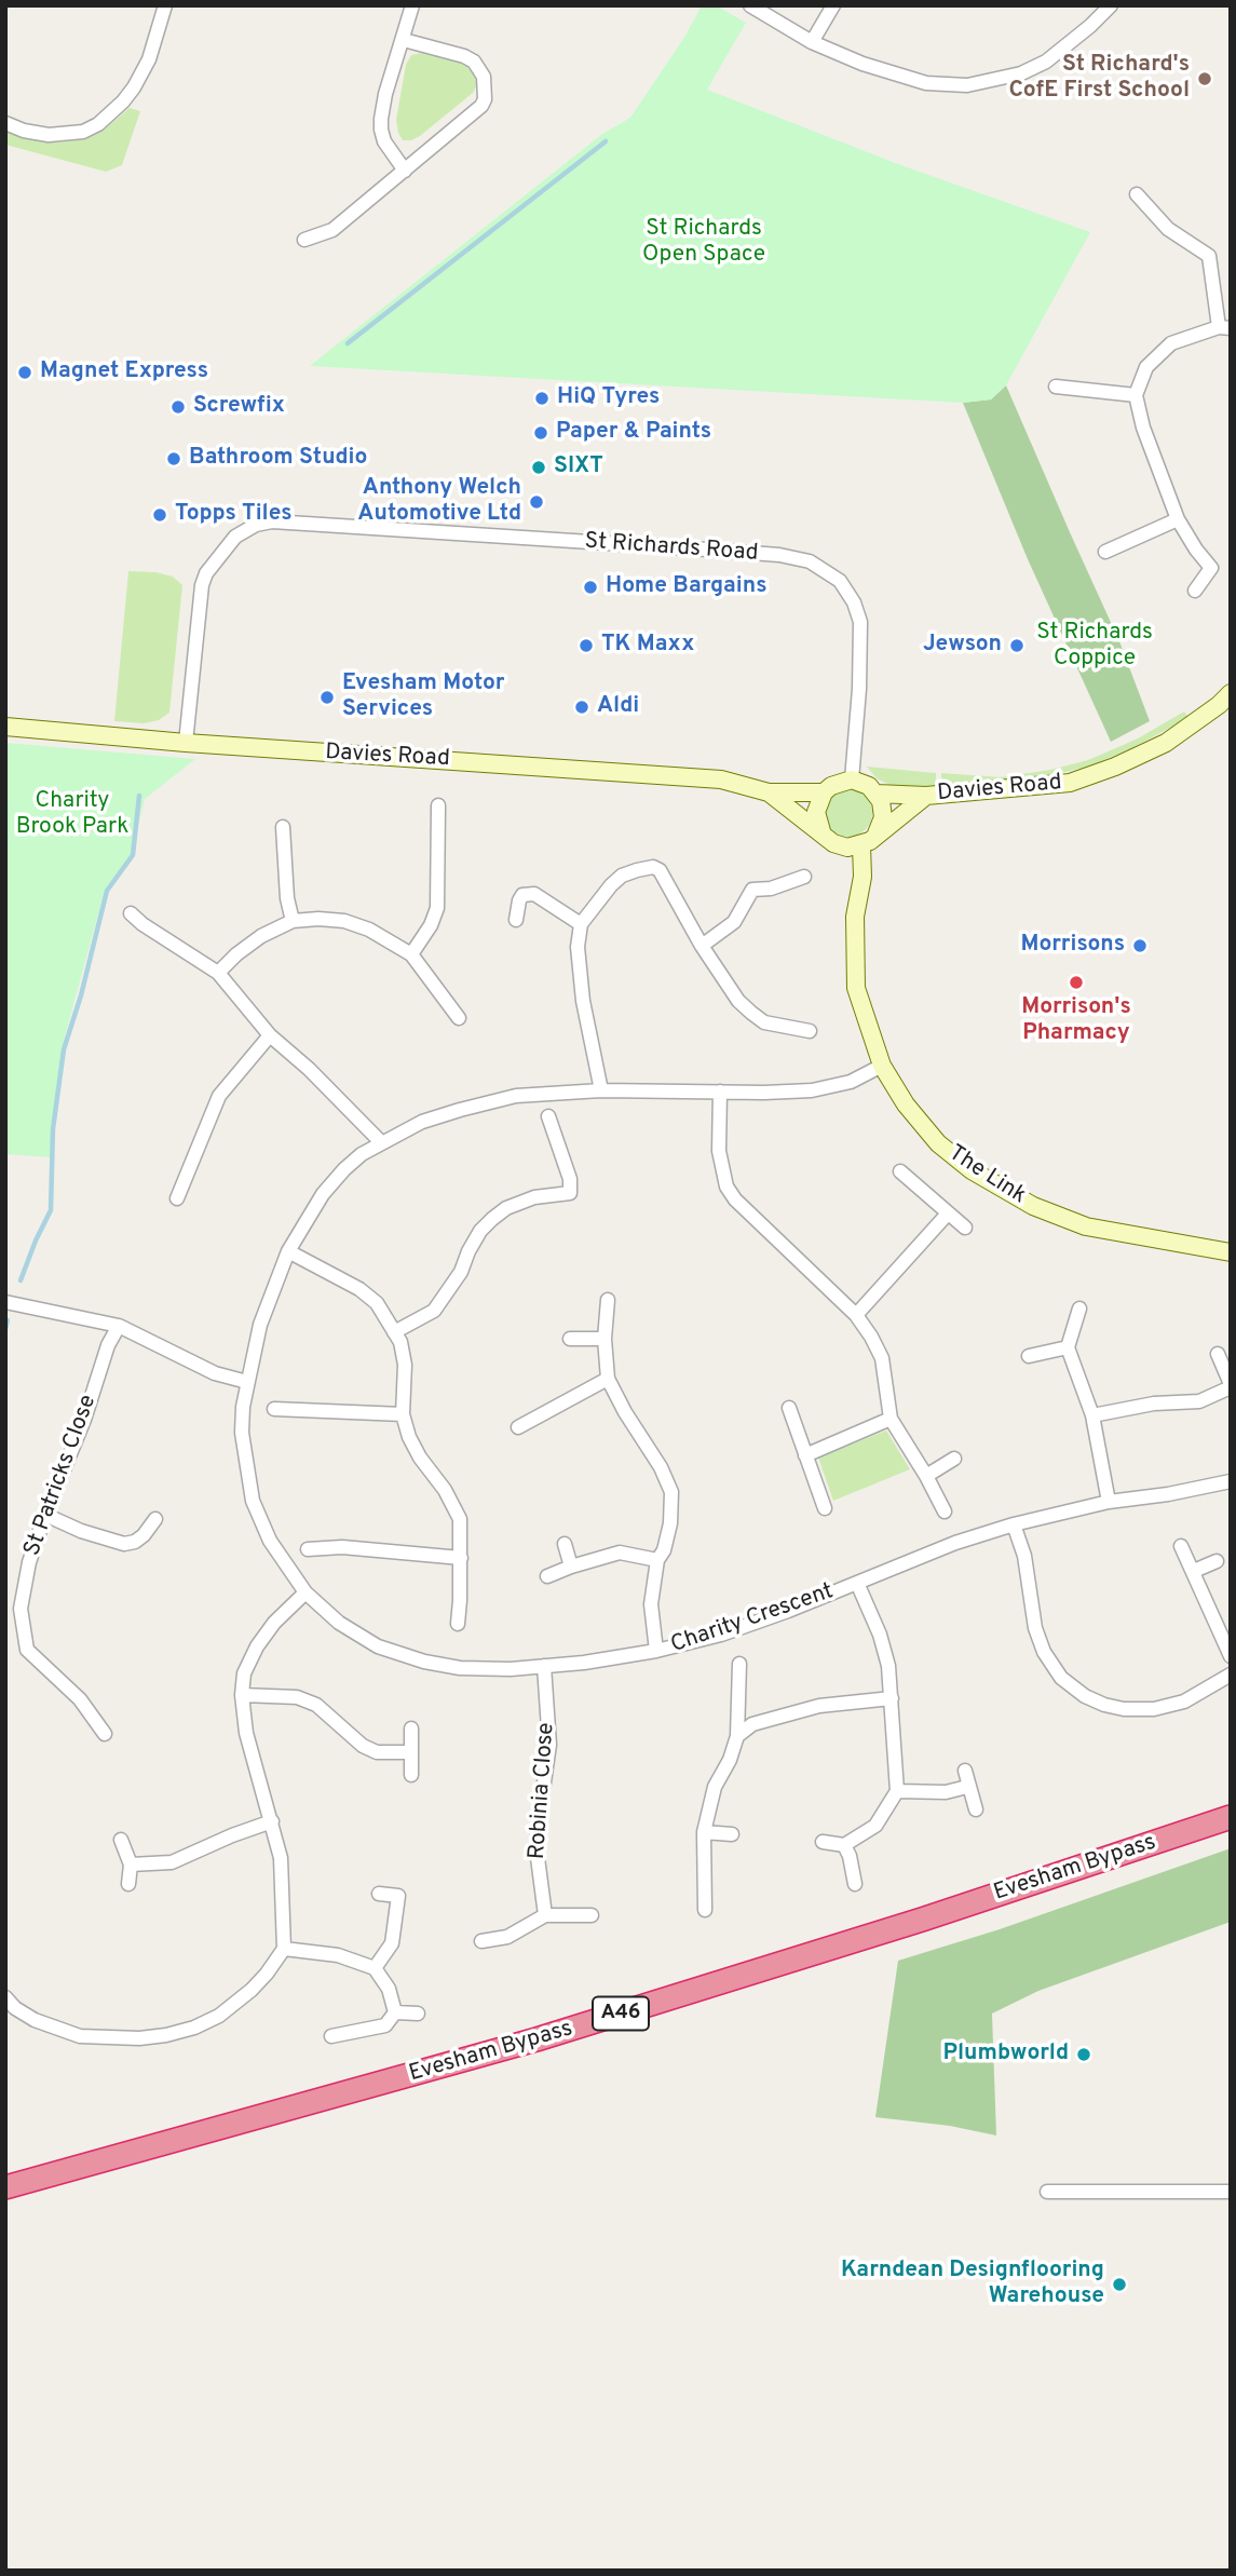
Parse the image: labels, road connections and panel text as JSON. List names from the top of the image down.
{
  "streets": {
    "highway": ["Evesham Bypass", "A46"],
    "street": [
      "St Richards Road",
      "Davies Road",
      "The Link",
      "St Patricks Close",
      "Charity Crescent",
      "Robinia Close"
    ]
  },
  "crossings": [
    ["St Richards Road", "Davies Road"],
    ["St Richards Road", "The Link"],
    ["Davies Road", "The Link"],
    ["The Link", "Charity Crescent"],
    ["Charity Crescent", "Robinia Close"]
  ],
  "parks": ["St Richards Open Space", "St Richards Coppice", "Charity Brook Park"],
  "places": [
    "St Richard's CofE First School",
    "Magnet Express",
    "HiQ Tyres",
    "Screwfix",
    "Paper & Paints",
    "Bathroom Studio",
    "SIXT",
    "Anthony Welch Automotive Ltd",
    "Topps Tiles",
    "Home Bargains",
    "TK Maxx",
    "Jewson",
    "Evesham Motor Services",
    "Aldi",
    "Morrisons",
    "Morrison's Pharmacy",
    "Plumbworld",
    "Karndean Designflooring Warehouse"
  ]
}
